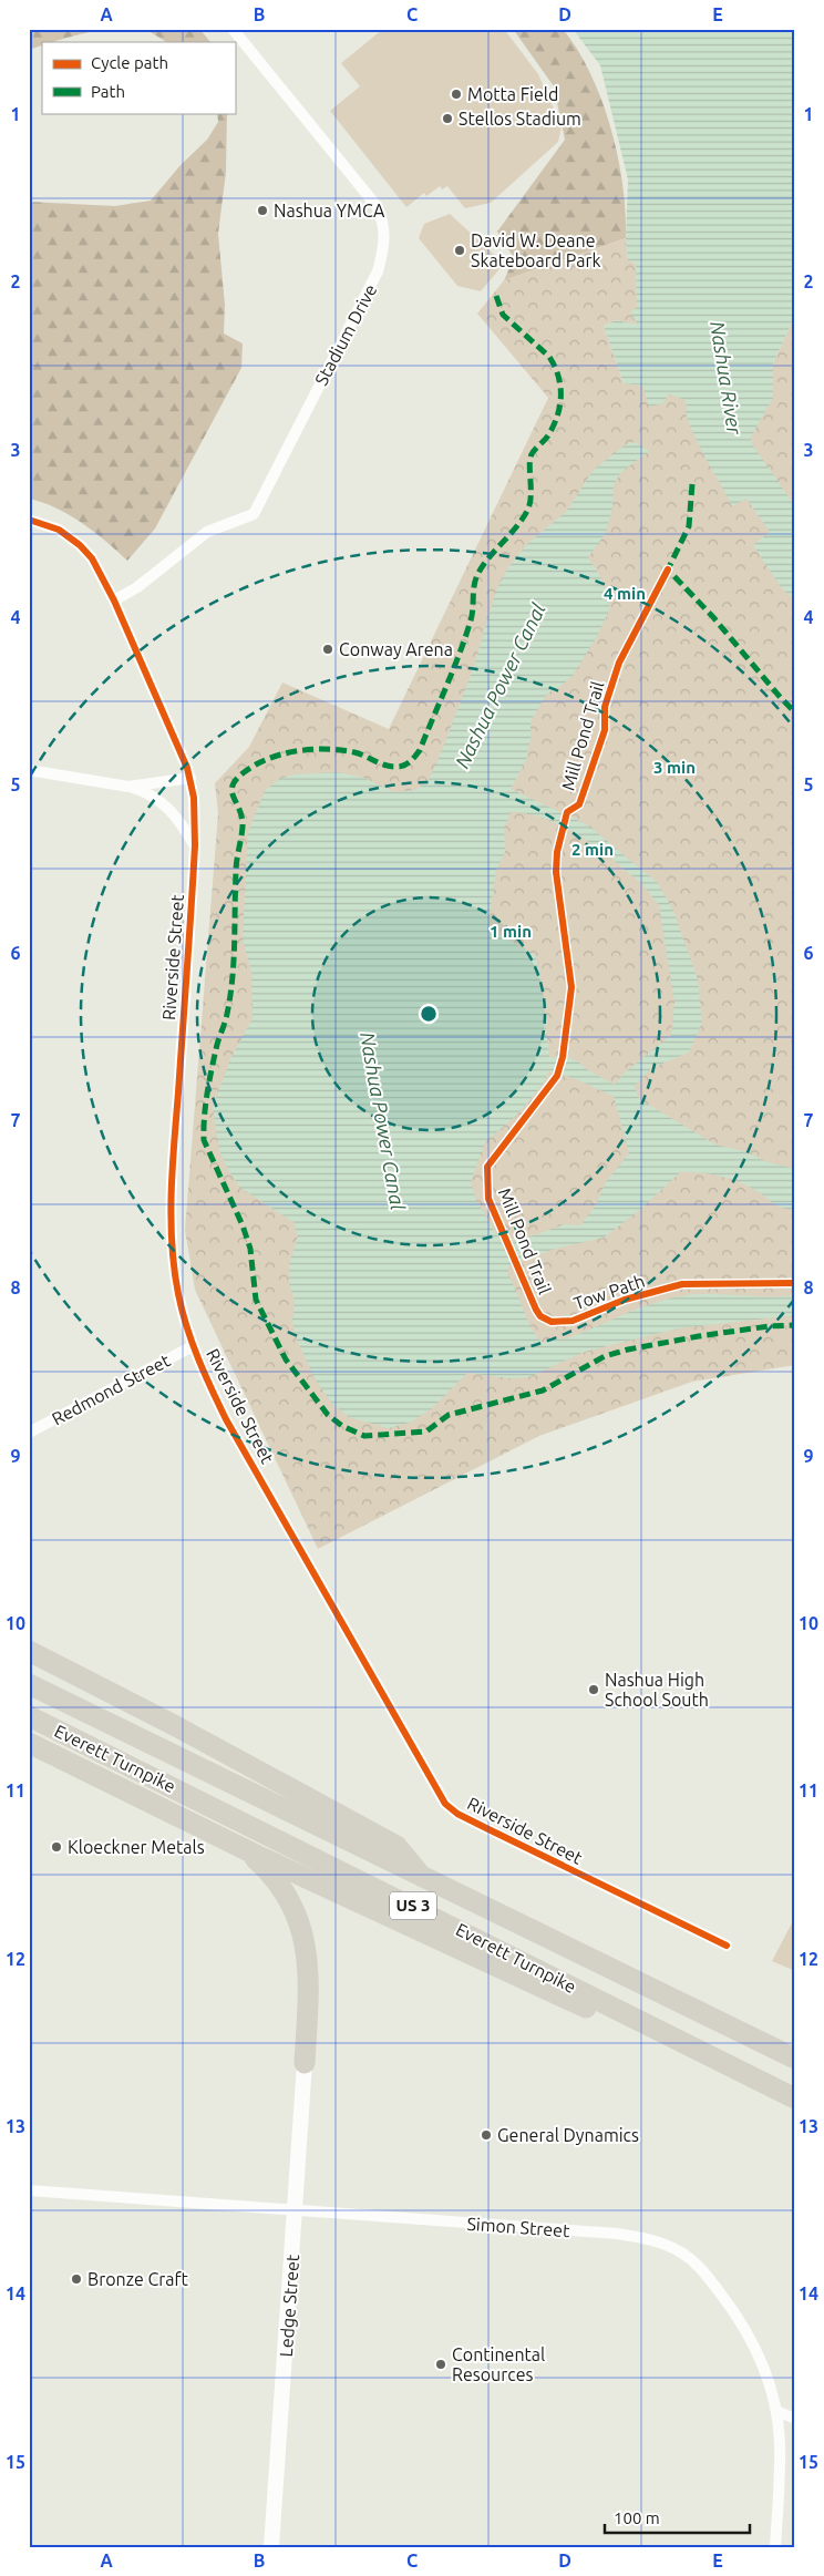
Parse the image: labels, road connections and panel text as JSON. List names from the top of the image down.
{
  "streets": {
    "highway": ["Everett Turnpike", "US 3"],
    "street": [
      "Stadium Drive",
      "Riverside Street",
      "Redmond Street",
      "Simon Street",
      "Ledge Street"
    ],
    "cycle path": ["Mill Pond Trail"]
  },
  "crossings": [
    ["Stadium Drive", "Riverside Street"],
    ["Riverside Street", "Redmond Street"],
    ["Simon Street", "Ledge Street"]
  ],
  "water": ["Nashua River", "Nashua Power Canal"],
  "places": [
    "Motta Field",
    "Stellos Stadium",
    "Nashua YMCA",
    "David W. Deane Skateboard Park",
    "Conway Arena",
    "Nashua High School South",
    "Kloeckner Metals",
    "General Dynamics",
    "Bronze Craft",
    "Continental Resources"
  ],
  "legend": ["Cycle path", "Path"],
  "scale_bar": "100 m",
  "grid": {
    "columns": [
      "A",
      "B",
      "C",
      "D",
      "E"
    ],
    "rows": [
      "1",
      "2",
      "3",
      "4",
      "5",
      "6",
      "7",
      "8",
      "9",
      "10",
      "11",
      "12",
      "13",
      "14",
      "15"
    ]
  },
  "rings": [
    "4 min",
    "3 min",
    "2 min",
    "1 min"
  ]
}
